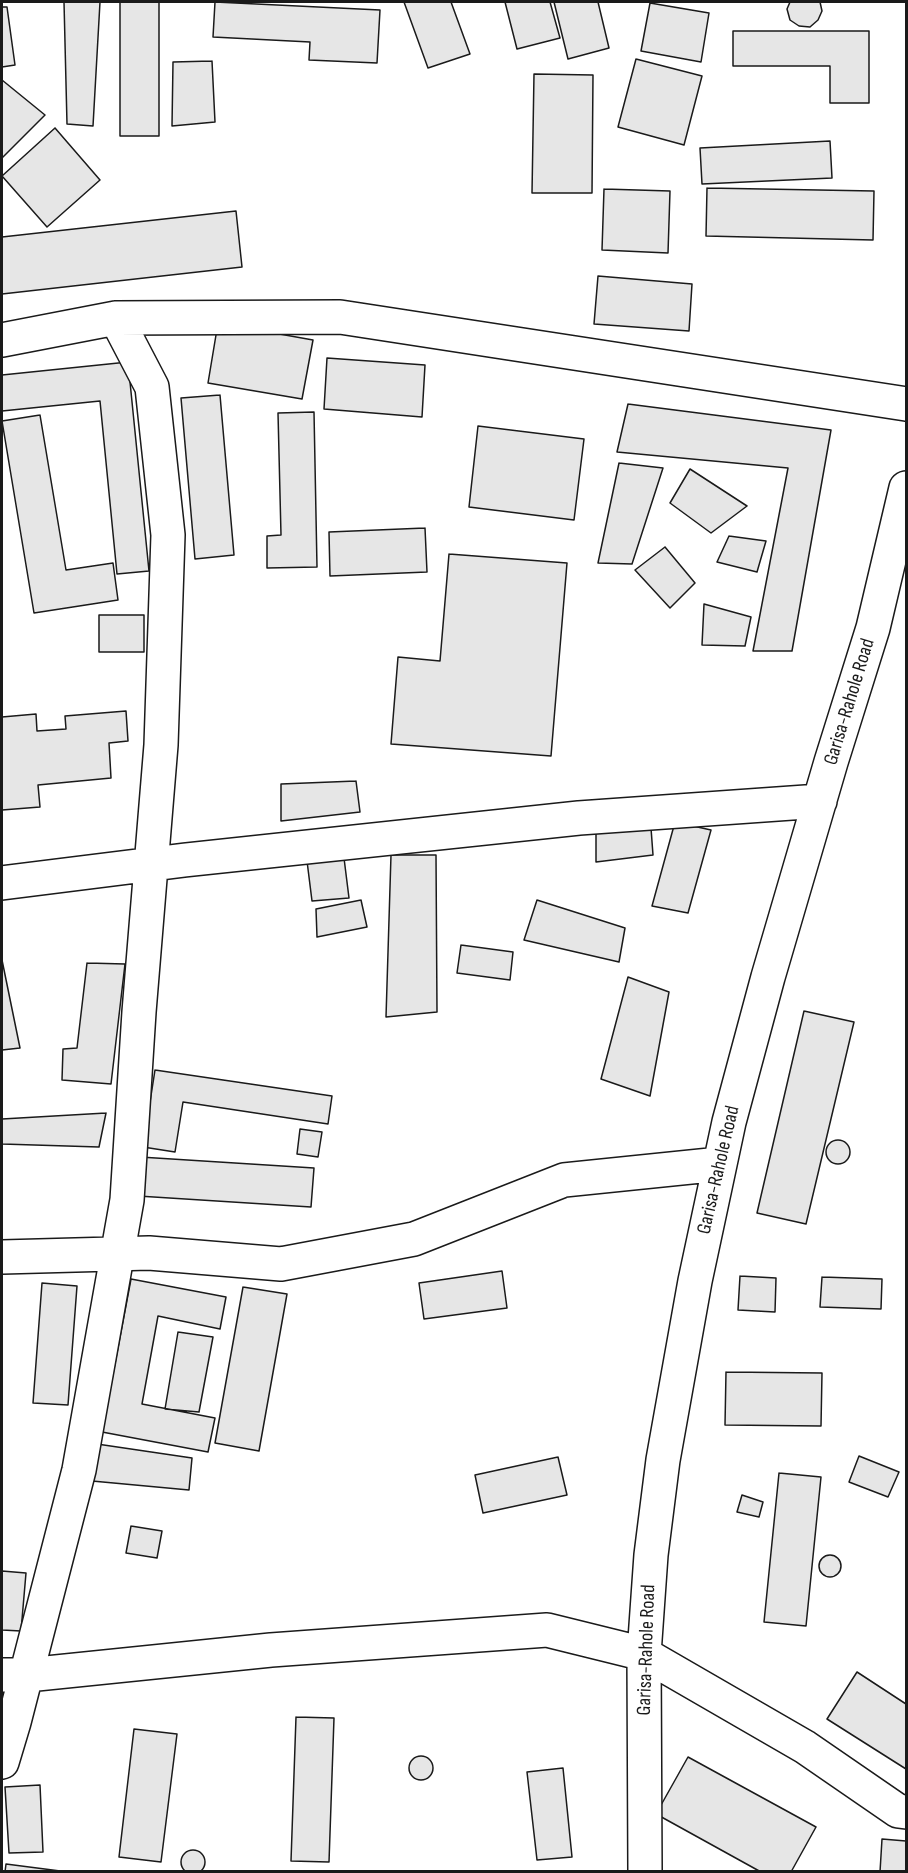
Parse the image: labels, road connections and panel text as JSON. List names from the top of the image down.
{
  "streets": {
    "street": ["Garisa-Rahole Road"]
  }
}
